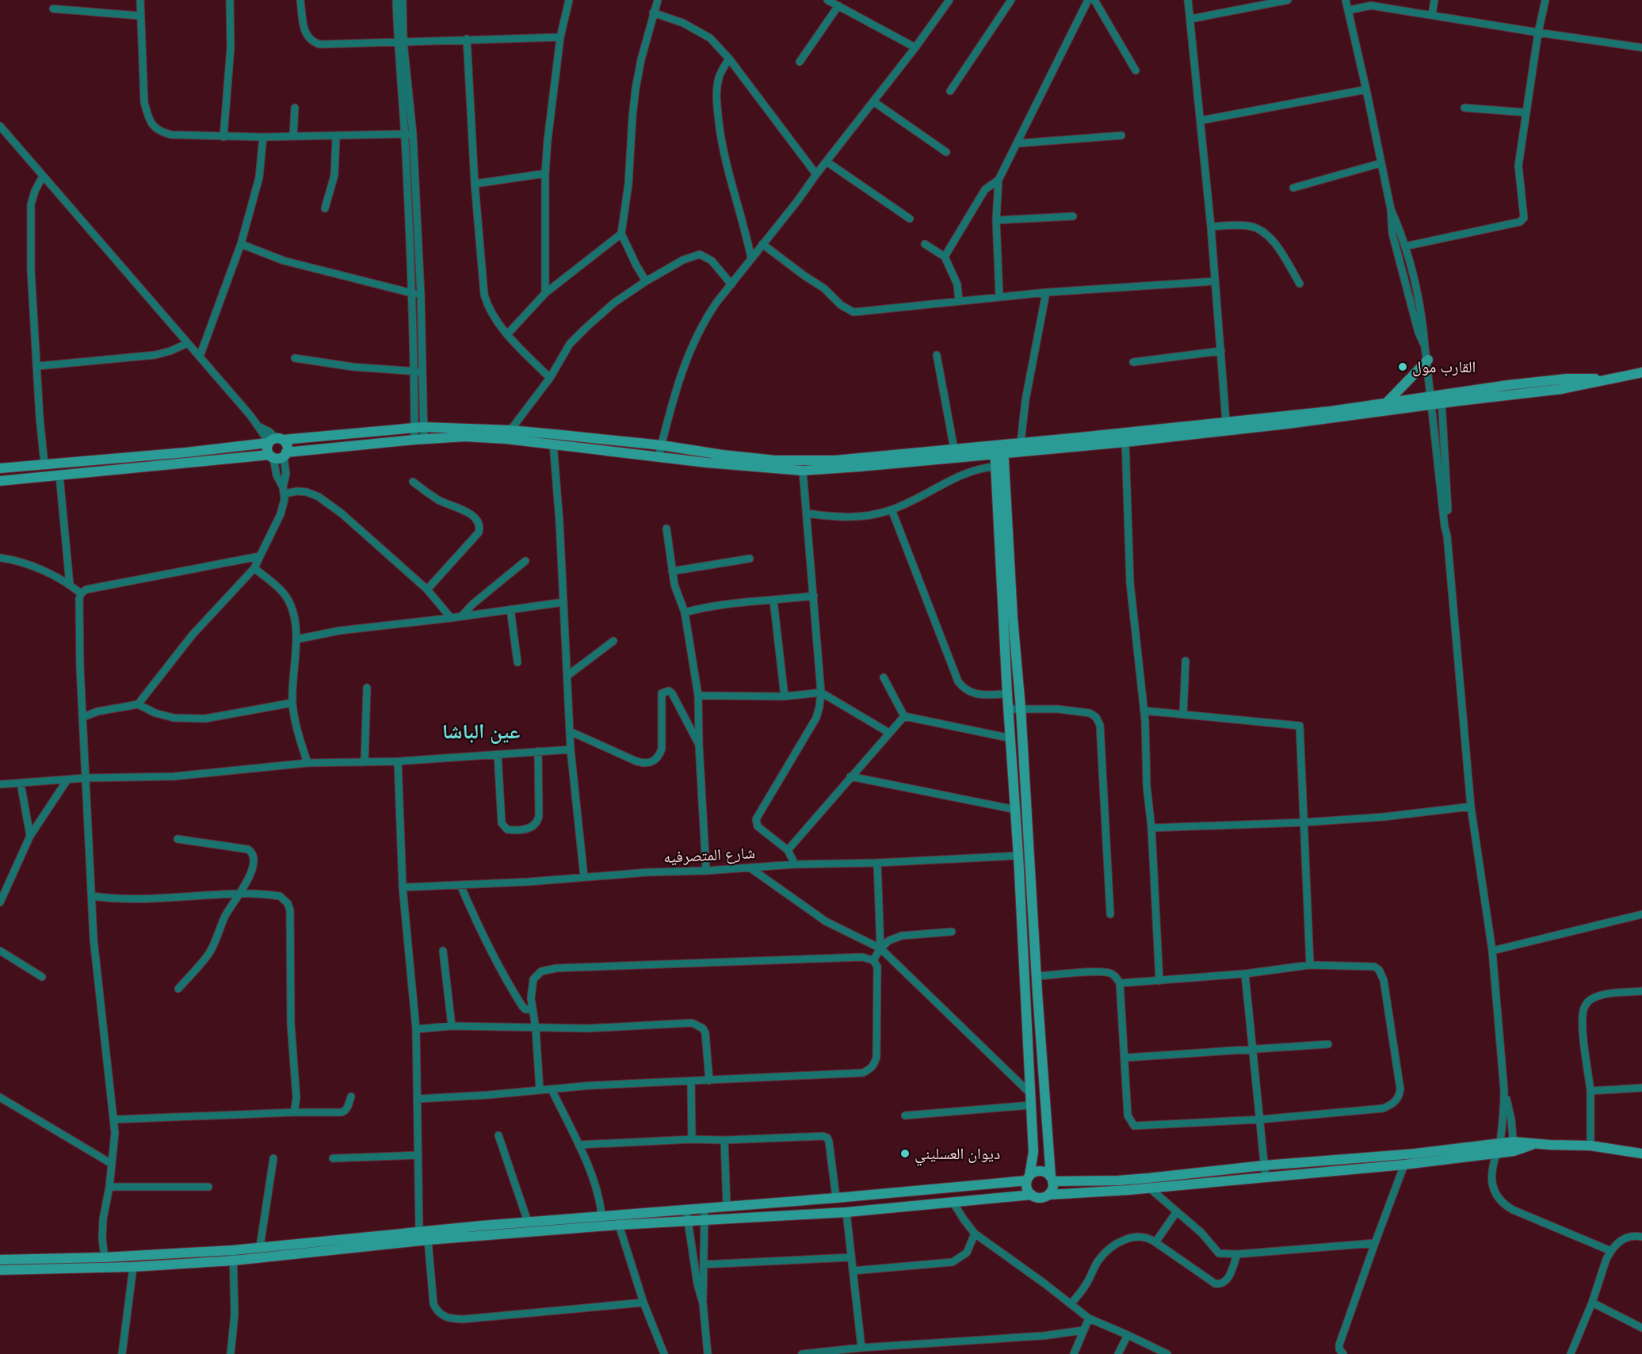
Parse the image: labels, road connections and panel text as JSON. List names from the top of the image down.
{
  "streets": {
    "street": ["شارع المتصرفيه"]
  },
  "districts": ["عين الباشا"],
  "places": ["القارب مول", "ديوان العسليني"]
}
